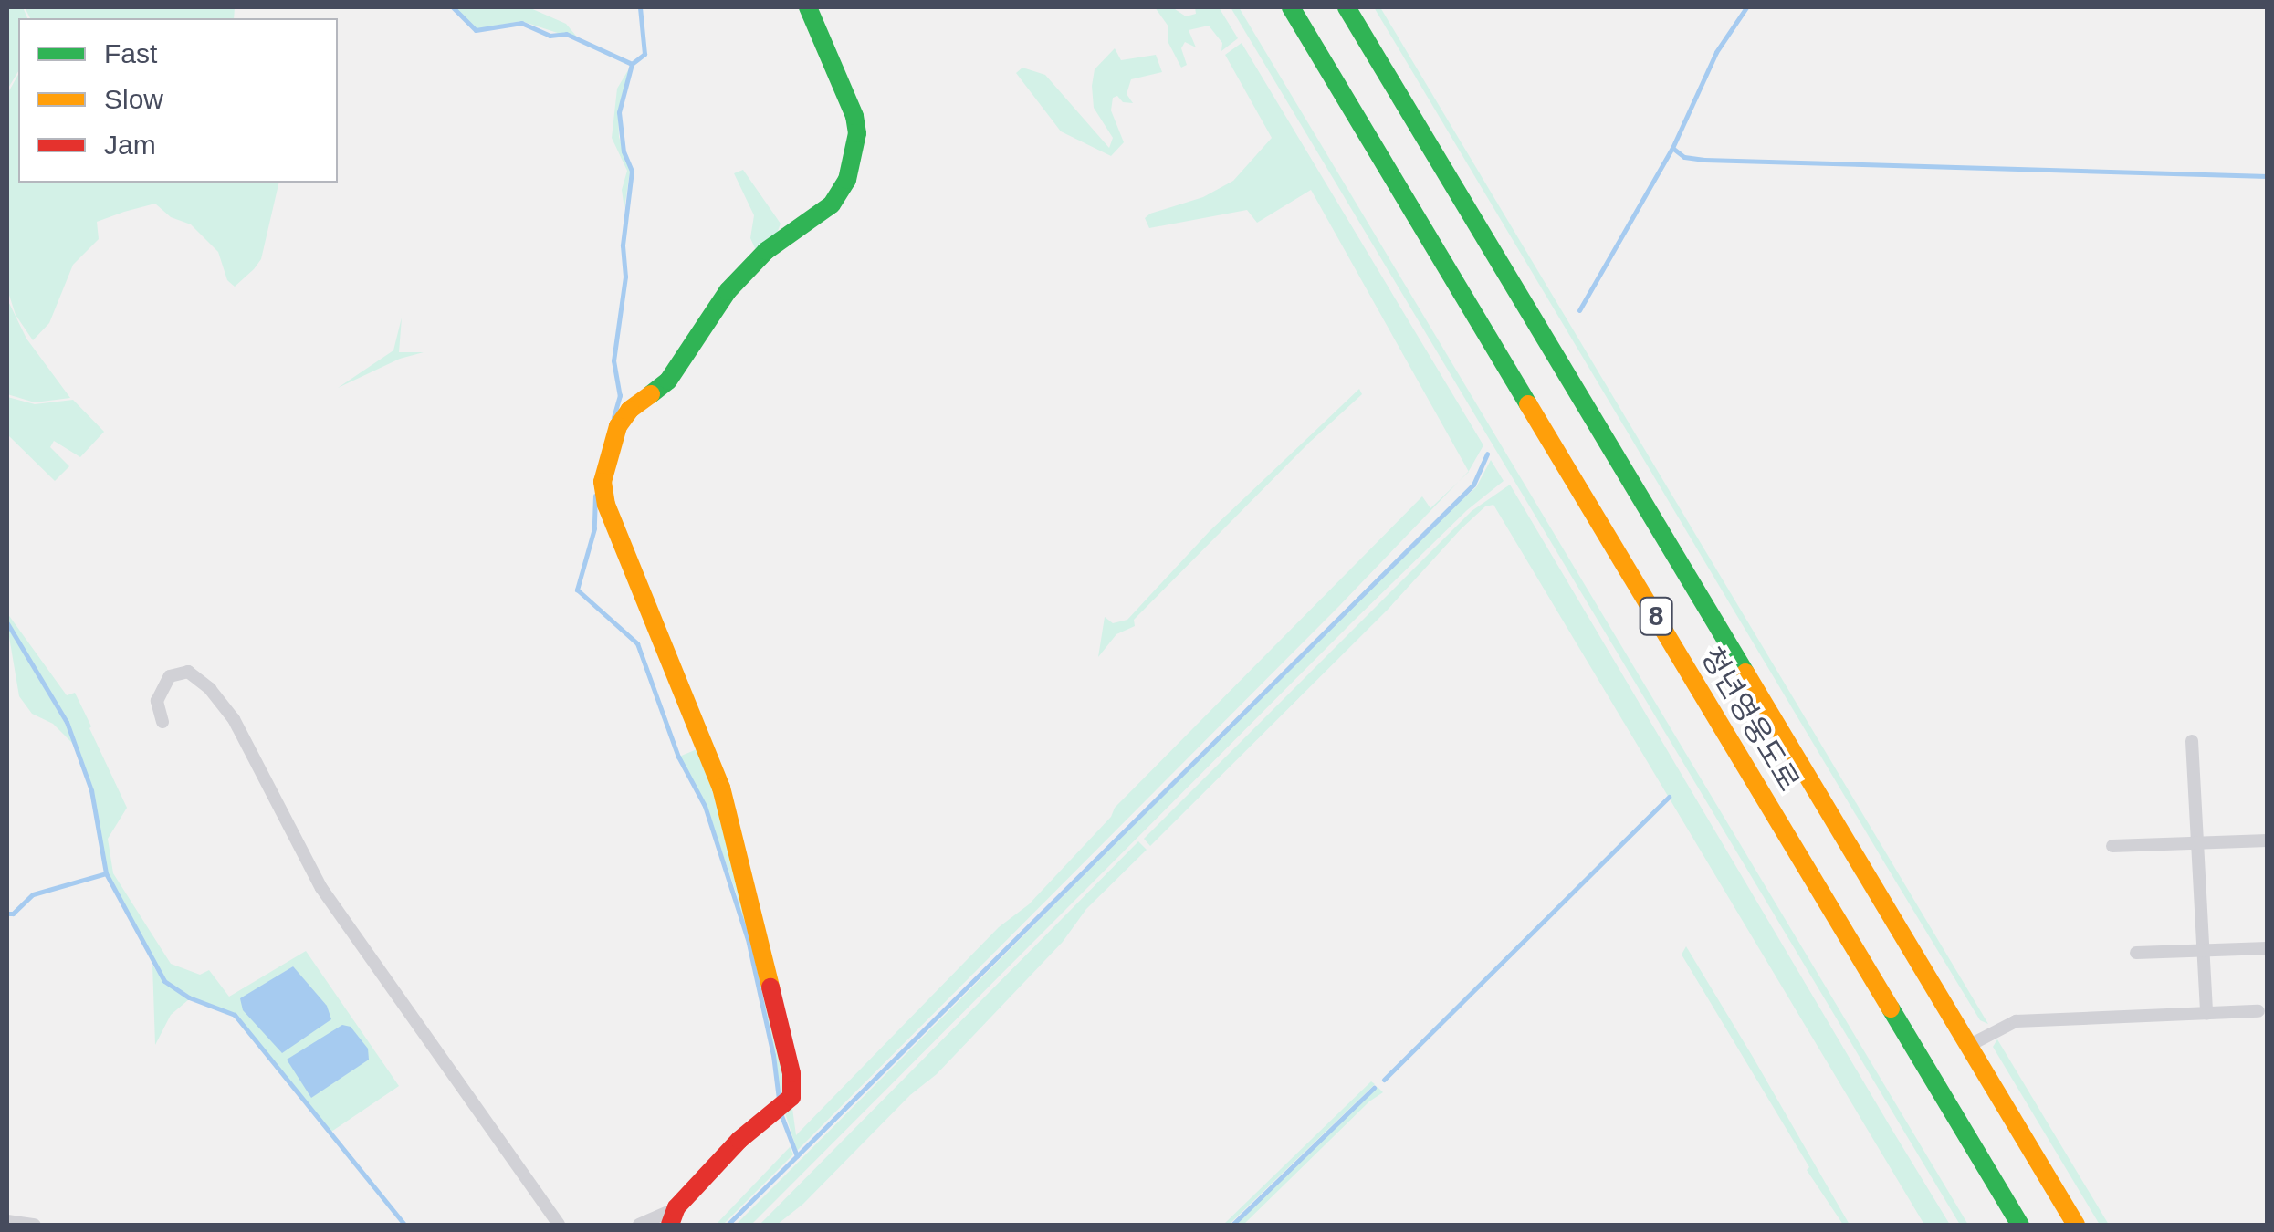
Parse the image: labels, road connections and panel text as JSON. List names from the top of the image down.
{
  "streets": {
    "main road": ["8", "청년영웅도로"]
  },
  "legend": ["Fast", "Slow", "Jam"]
}
